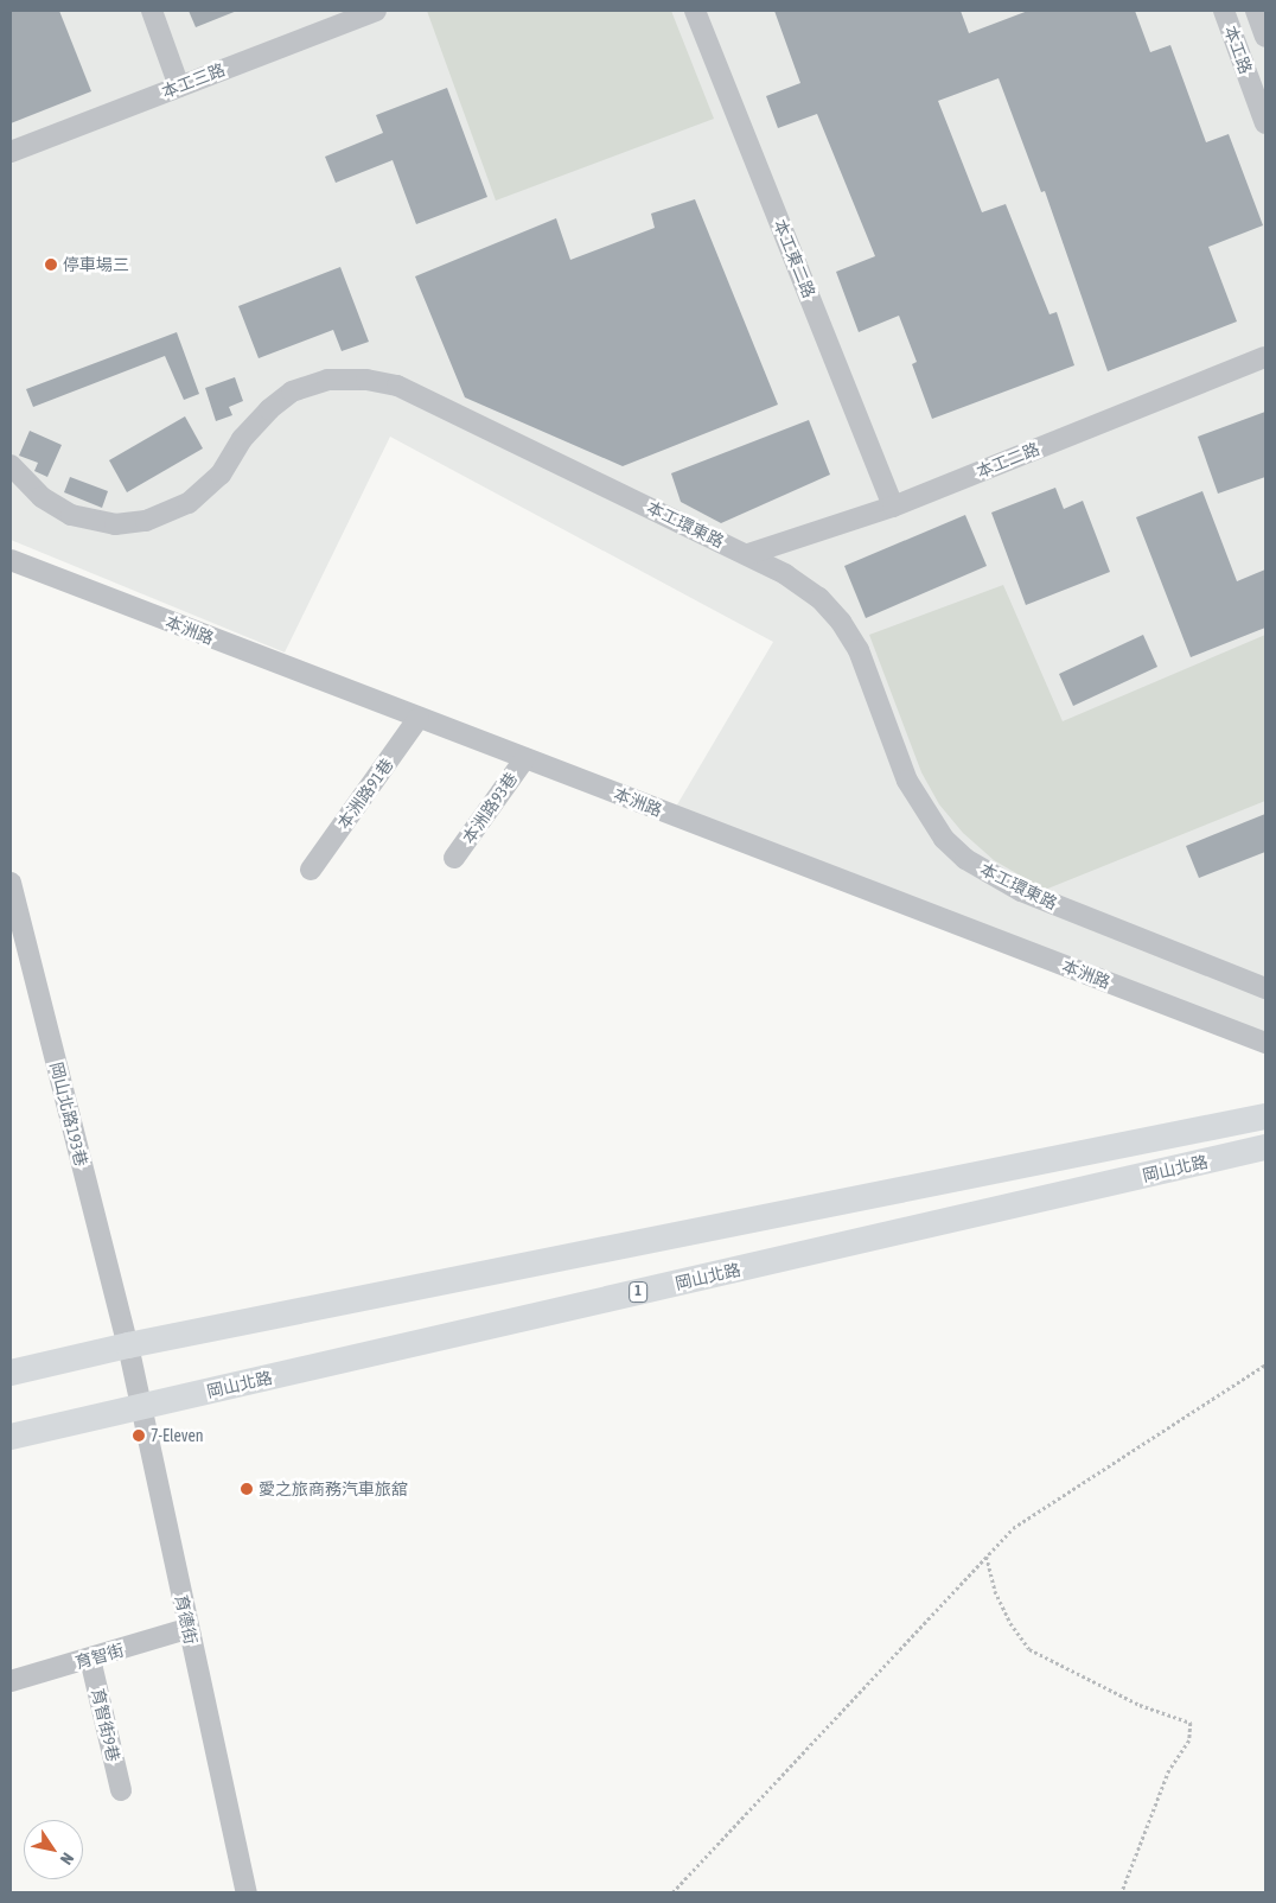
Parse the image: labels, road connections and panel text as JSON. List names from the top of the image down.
{
  "streets": {
    "main road": ["岡山北路", "1"],
    "street": [
      "本工路",
      "本工三路",
      "本工東二路",
      "本工二路",
      "本工環東路",
      "本洲路",
      "本洲路91巷",
      "本洲路93巷",
      "岡山北路193巷",
      "育德街",
      "育智街",
      "育智街9巷"
    ]
  },
  "crossings": [
    ["本工東二路", "本工二路"],
    ["本工二路", "本工環東路"],
    ["本洲路", "本洲路91巷"],
    ["本洲路", "本洲路93巷"],
    ["岡山北路193巷", "岡山北路"],
    ["岡山北路193巷", "育德街"],
    ["岡山北路", "育德街"],
    ["育德街", "育智街"],
    ["育智街", "育智街9巷"]
  ],
  "places": ["停車場三", "7-Eleven", "愛之旅商務汽車旅舘"],
  "north": "bottom right"
}
